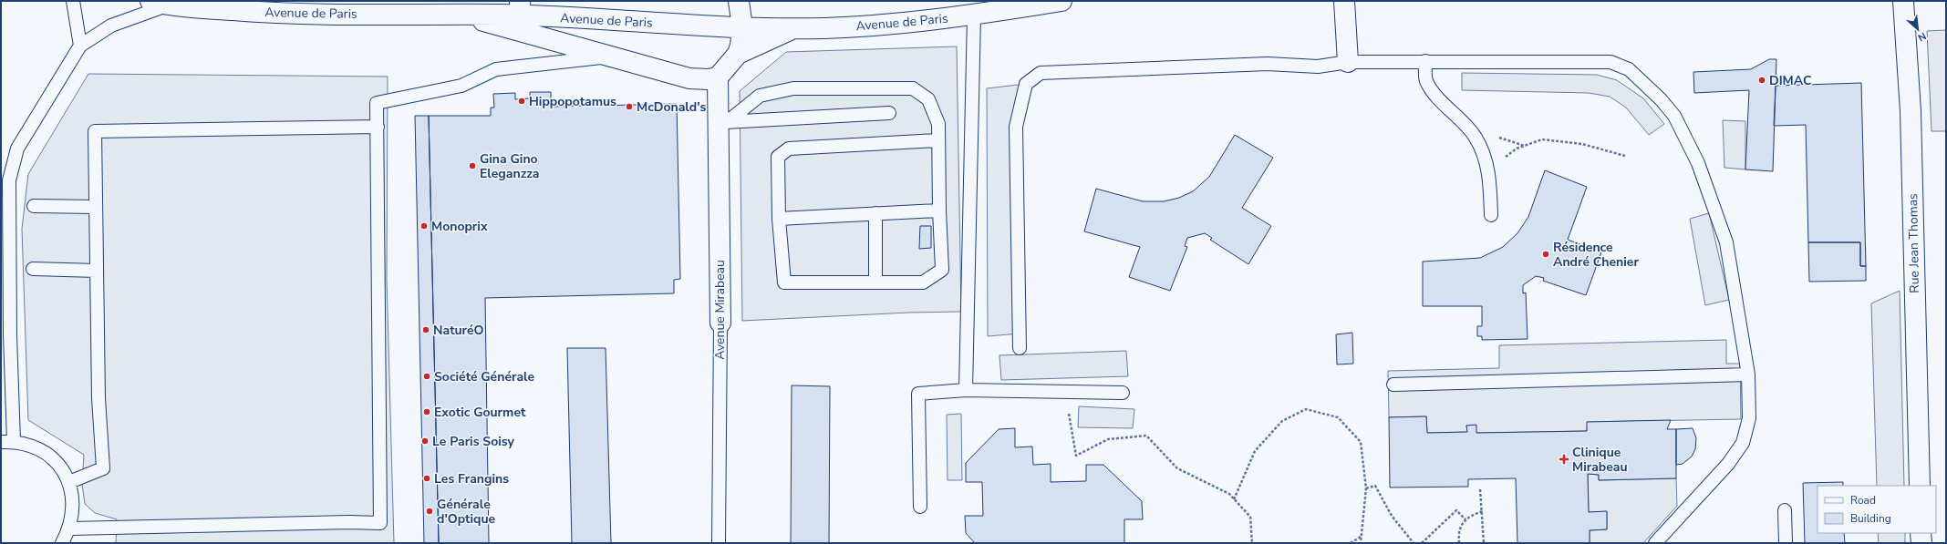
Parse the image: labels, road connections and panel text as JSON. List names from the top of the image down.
{
  "streets": {
    "main road": ["Avenue de Paris", "Rue Jean Thomas", "Avenue Mirabeau"]
  },
  "places": {
    "other": [
      "DIMAC",
      "Hippopotamus",
      "McDonald's",
      "Gina Gino Eleganzza",
      "Monoprix",
      "Résidence André Chenier",
      "NaturéO",
      "Société Générale",
      "Exotic Gourmet",
      "Le Paris Soisy",
      "Les Frangins",
      "Générale d'Optique"
    ],
    "health": ["Clinique Mirabeau"]
  },
  "legend": ["Road", "Building"],
  "north": "bottom right"
}
